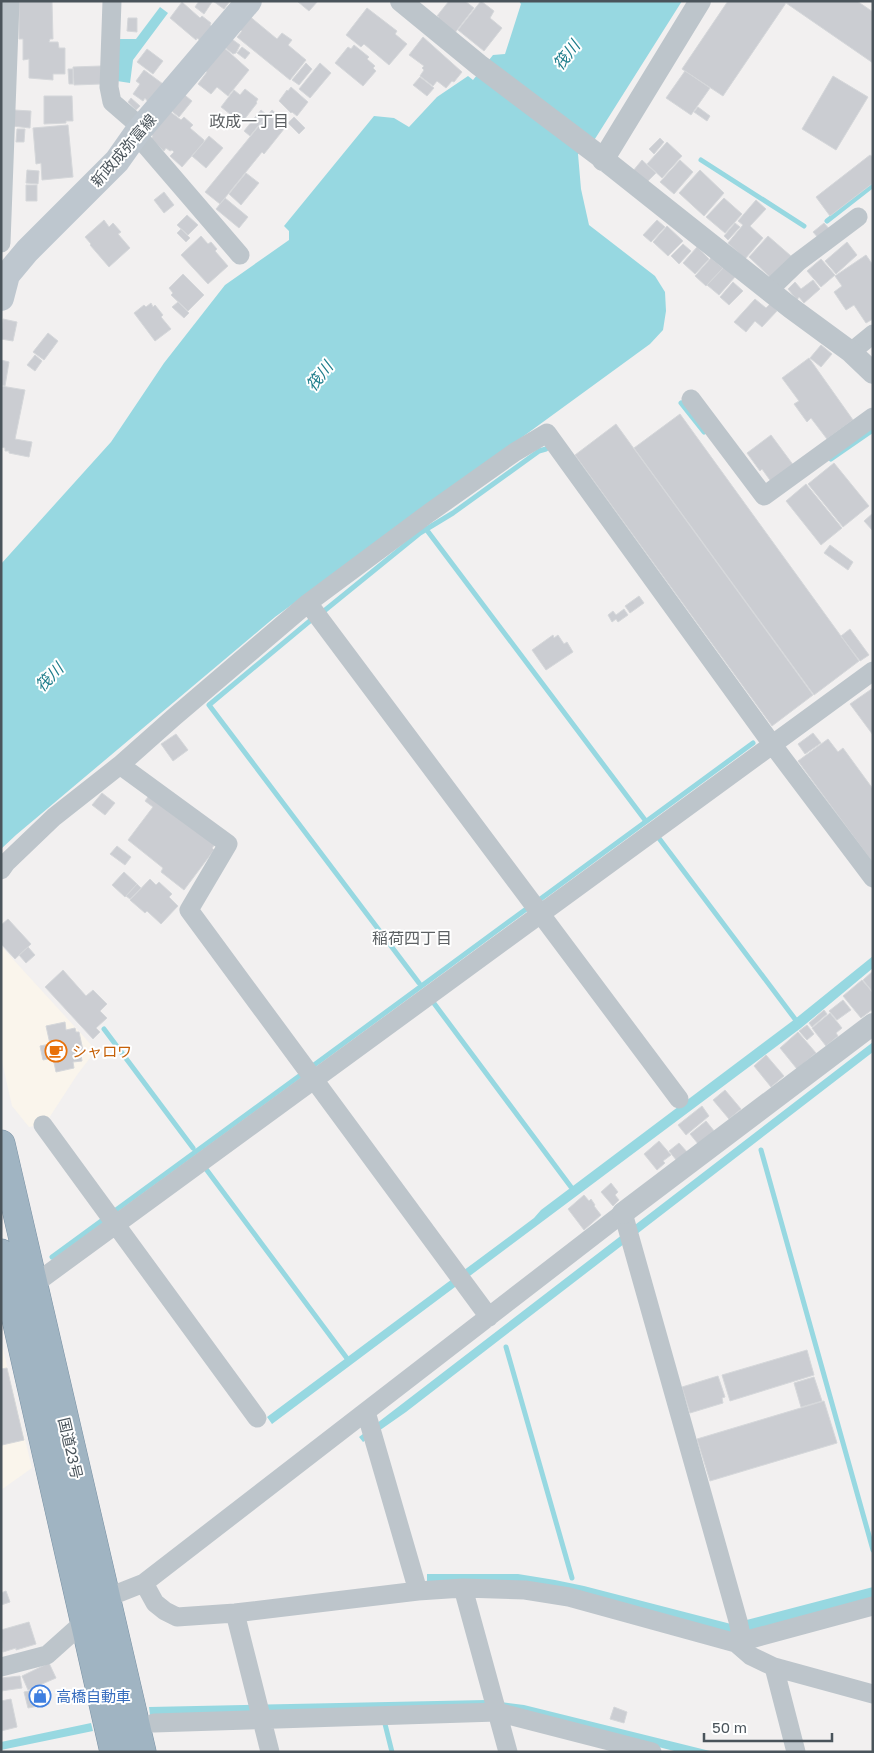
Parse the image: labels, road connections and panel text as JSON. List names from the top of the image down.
{
  "streets": {
    "highway": ["国道23号"],
    "main road": ["新政成弥富線"]
  },
  "districts": ["政成一丁目", "稲荷四丁目"],
  "water": ["筏川"],
  "places": {
    "cafe": ["シャロワ"],
    "shop": ["高橋自動車"]
  },
  "scale_bar": "50 m"
}
